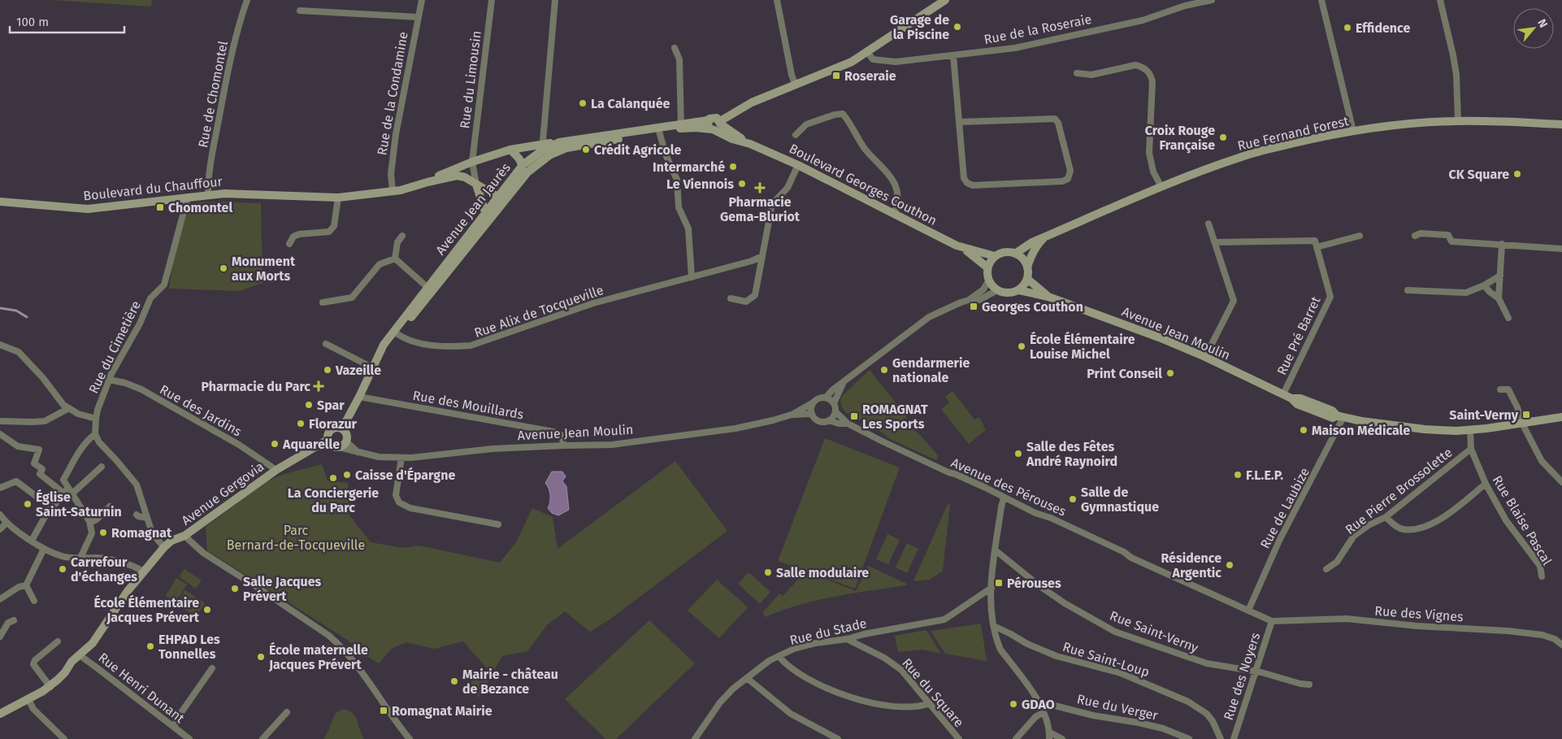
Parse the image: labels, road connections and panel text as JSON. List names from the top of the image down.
{
  "streets": {
    "main road": [
      "Rue Fernand Forest",
      "Boulevard Georges Couthon",
      "Boulevard du Chauffour",
      "Avenue Jean Jaurès",
      "Avenue Jean Moulin",
      "Avenue Gergovia"
    ],
    "street": [
      "Rue de la Roseraie",
      "Rue du Limousin",
      "Rue de la Condamine",
      "Rue de Chomontel",
      "Rue Alix de Tocqueville",
      "Rue Pré Barret",
      "Rue du Cimetière",
      "Rue des Mouillards",
      "Rue des Jardins",
      "Avenue des Pérouses",
      "Rue Pierre Brossolette",
      "Rue de Laubize",
      "Rue Blaise Pascal",
      "Rue des Vignes",
      "Rue du Stade",
      "Rue Saint-Verny",
      "Rue Saint-Loup",
      "Rue des Noyers",
      "Rue Henri Dunant",
      "Rue du Square",
      "Rue du Verger"
    ]
  },
  "crossings": [
    ["Rue de la Condamine", "Boulevard du Chauffour"],
    ["Rue de Chomontel", "Boulevard du Chauffour"],
    ["Rue Fernand Forest", "Boulevard Georges Couthon"],
    ["Rue Fernand Forest", "Avenue Jean Moulin"],
    ["Boulevard Georges Couthon", "Avenue Jean Jaurès"],
    ["Boulevard Georges Couthon", "Avenue Jean Moulin"],
    ["Boulevard du Chauffour", "Rue du Cimetière"],
    ["Avenue Jean Jaurès", "Rue Alix de Tocqueville"],
    ["Avenue Jean Jaurès", "Avenue Jean Moulin"],
    ["Avenue Jean Jaurès", "Rue des Mouillards"],
    ["Avenue Jean Jaurès", "Avenue Gergovia"],
    ["Avenue Jean Moulin", "Rue Pré Barret"],
    ["Avenue Jean Moulin", "Rue des Mouillards"],
    ["Avenue Jean Moulin", "Avenue des Pérouses"],
    ["Avenue Jean Moulin", "Avenue Gergovia"],
    ["Avenue Jean Moulin", "Rue de Laubize"],
    ["Avenue Jean Moulin", "Rue Blaise Pascal"],
    ["Rue du Cimetière", "Rue des Jardins"],
    ["Rue des Jardins", "Avenue Gergovia"],
    ["Avenue des Pérouses", "Rue de Laubize"],
    ["Avenue des Pérouses", "Rue des Vignes"],
    ["Avenue des Pérouses", "Rue des Noyers"],
    ["Rue Pierre Brossolette", "Rue Blaise Pascal"],
    ["Avenue Gergovia", "Rue Henri Dunant"],
    ["Rue des Vignes", "Rue des Noyers"],
    ["Rue du Stade", "Rue du Square"],
    ["Rue Saint-Verny", "Rue des Noyers"]
  ],
  "parks": ["Parc Bernard-de-Tocqueville"],
  "places": {
    "other": [
      "Garage de la Piscine",
      "Effidence",
      "La Calanquée",
      "Croix Rouge Française",
      "Crédit Agricole",
      "Intermarché",
      "CK Square",
      "Le Viennois",
      "Monument aux Morts",
      "École Élémentaire Louise Michel",
      "Vazeille",
      "Gendarmerie nationale",
      "Print Conseil",
      "Spar",
      "Florazur",
      "Maison Médicale",
      "Aquarelle",
      "Salle des Fêtes André Raynoird",
      "Caisse d'Épargne",
      "F.L.E.P.",
      "La Conciergerie du Parc",
      "Salle de Gymnastique",
      "Église Saint-Saturnin",
      "Romagnat",
      "Résidence Argentic",
      "Carrefour d'échanges",
      "Salle modulaire",
      "Salle Jacques Prévert",
      "École Élémentaire Jacques Prévert",
      "EHPAD Les Tonnelles",
      "École maternelle Jacques Prévert",
      "Mairie - château de Bezance",
      "GDAO"
    ],
    "transit": [
      "Roseraie",
      "Chomontel",
      "Georges Couthon",
      "Saint-Verny",
      "ROMAGNAT Les Sports",
      "Pérouses",
      "Romagnat Mairie"
    ],
    "health": ["Pharmacie Gema-Bluriot", "Pharmacie du Parc"]
  },
  "scale_bar": "100 m",
  "north": "top right"
}
